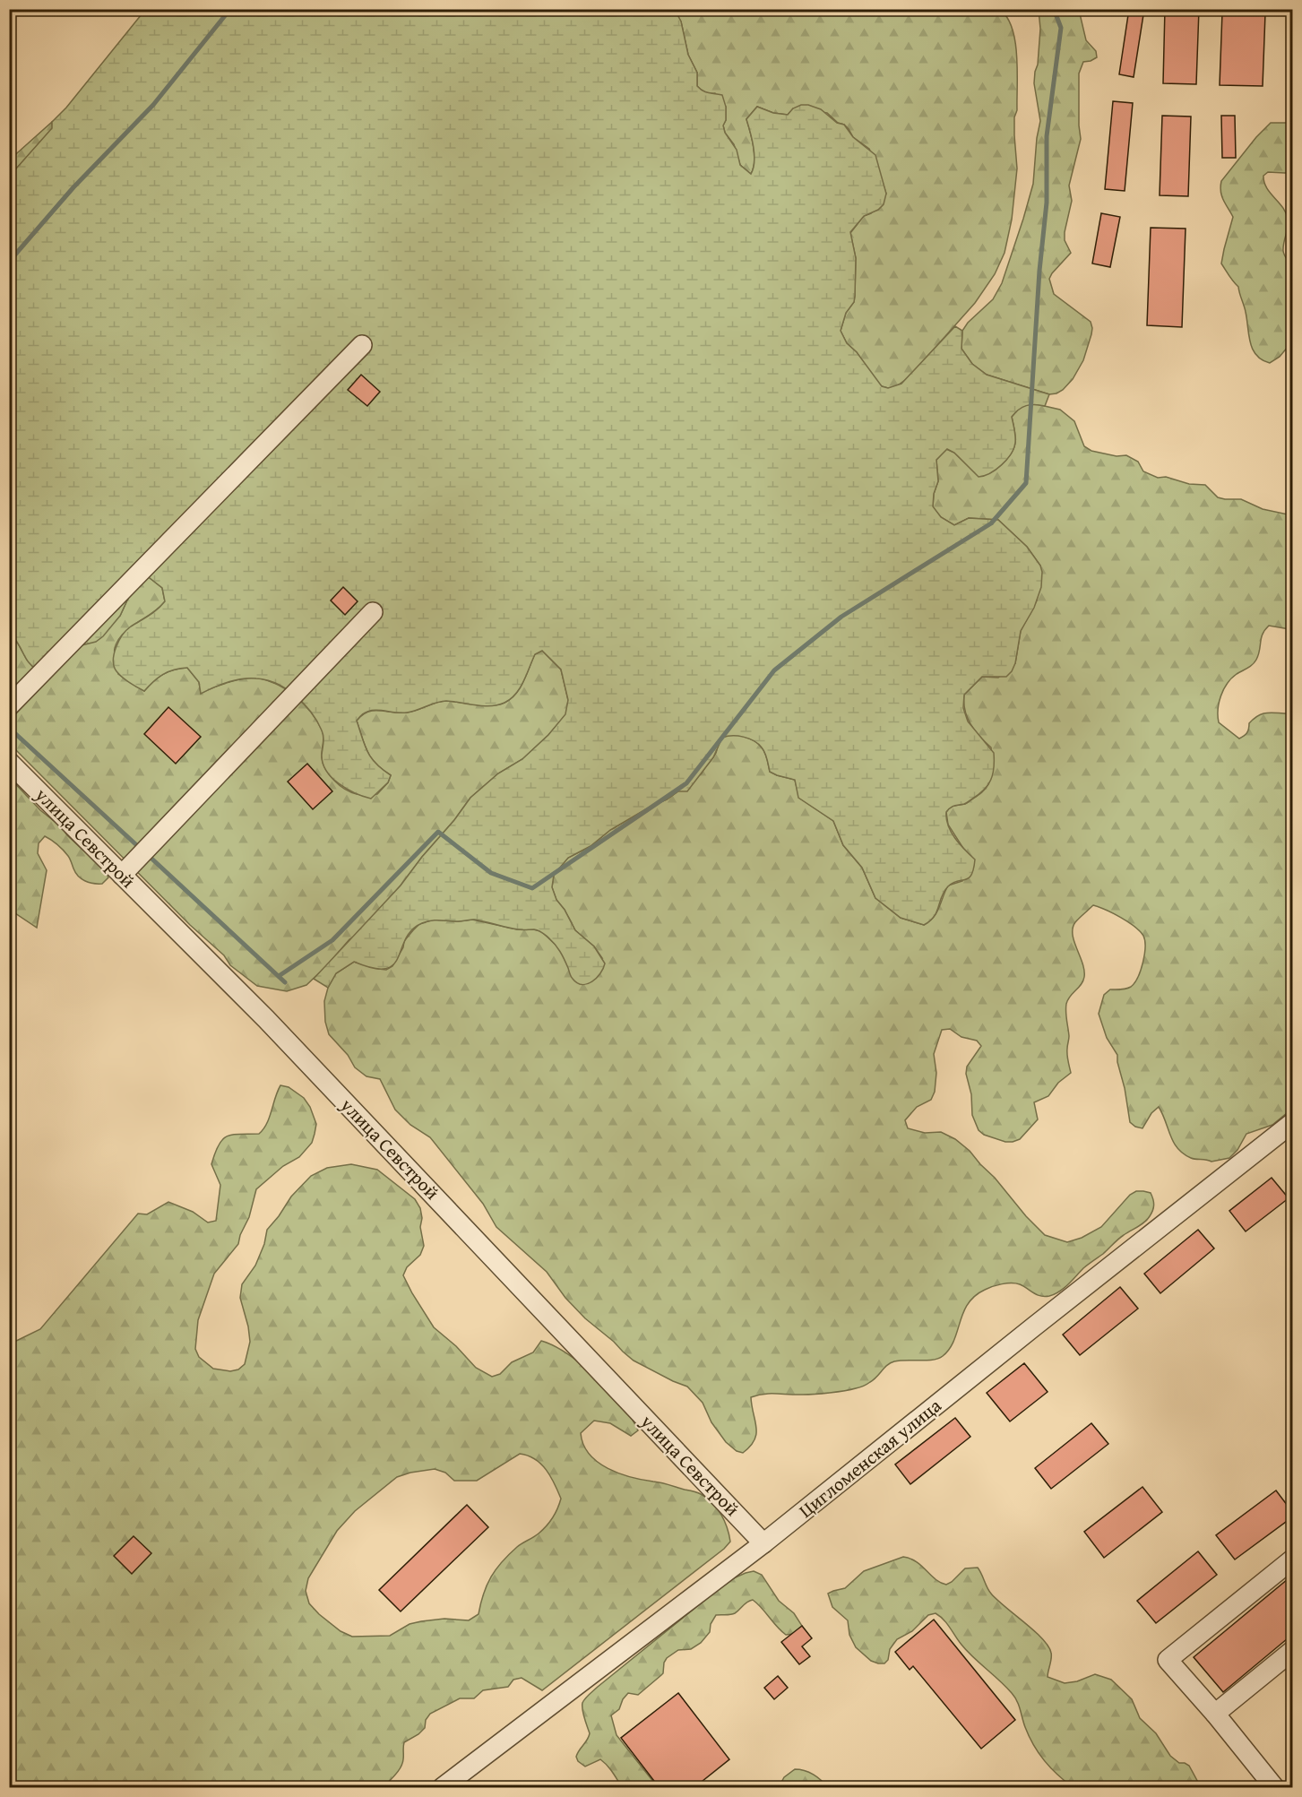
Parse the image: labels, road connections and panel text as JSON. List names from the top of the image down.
{
  "streets": {
    "street": ["улица Севстрой", "Цигломенская улица"]
  },
  "crossings": [
    ["улица Севстрой", "Цигломенская улица"]
  ]
}
